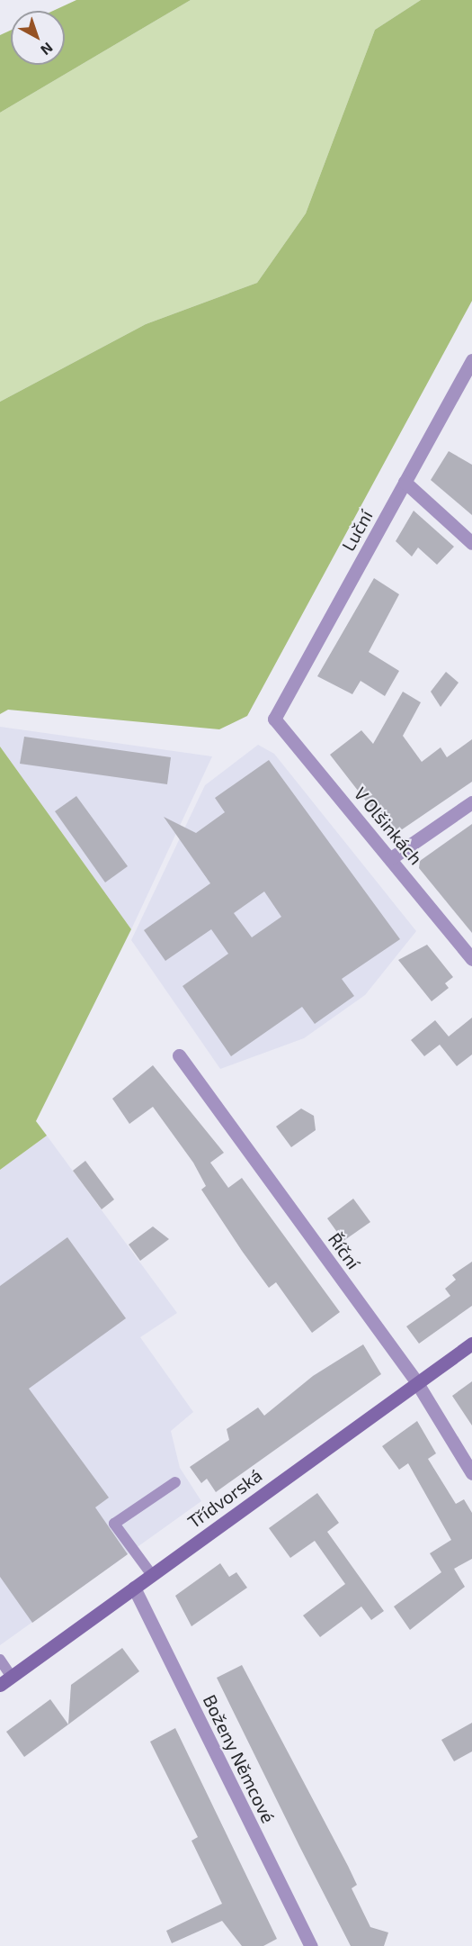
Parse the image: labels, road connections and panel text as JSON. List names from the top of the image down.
{
  "streets": {
    "main road": ["Třídvorská"],
    "street": [
      "Luční",
      "V Olšinkách",
      "Říční",
      "Boženy Němcové"
    ]
  },
  "crossings": [
    ["Luční", "V Olšinkách"],
    ["Říční", "Třídvorská"],
    ["Třídvorská", "Boženy Němcové"]
  ],
  "north": "bottom right"
}
